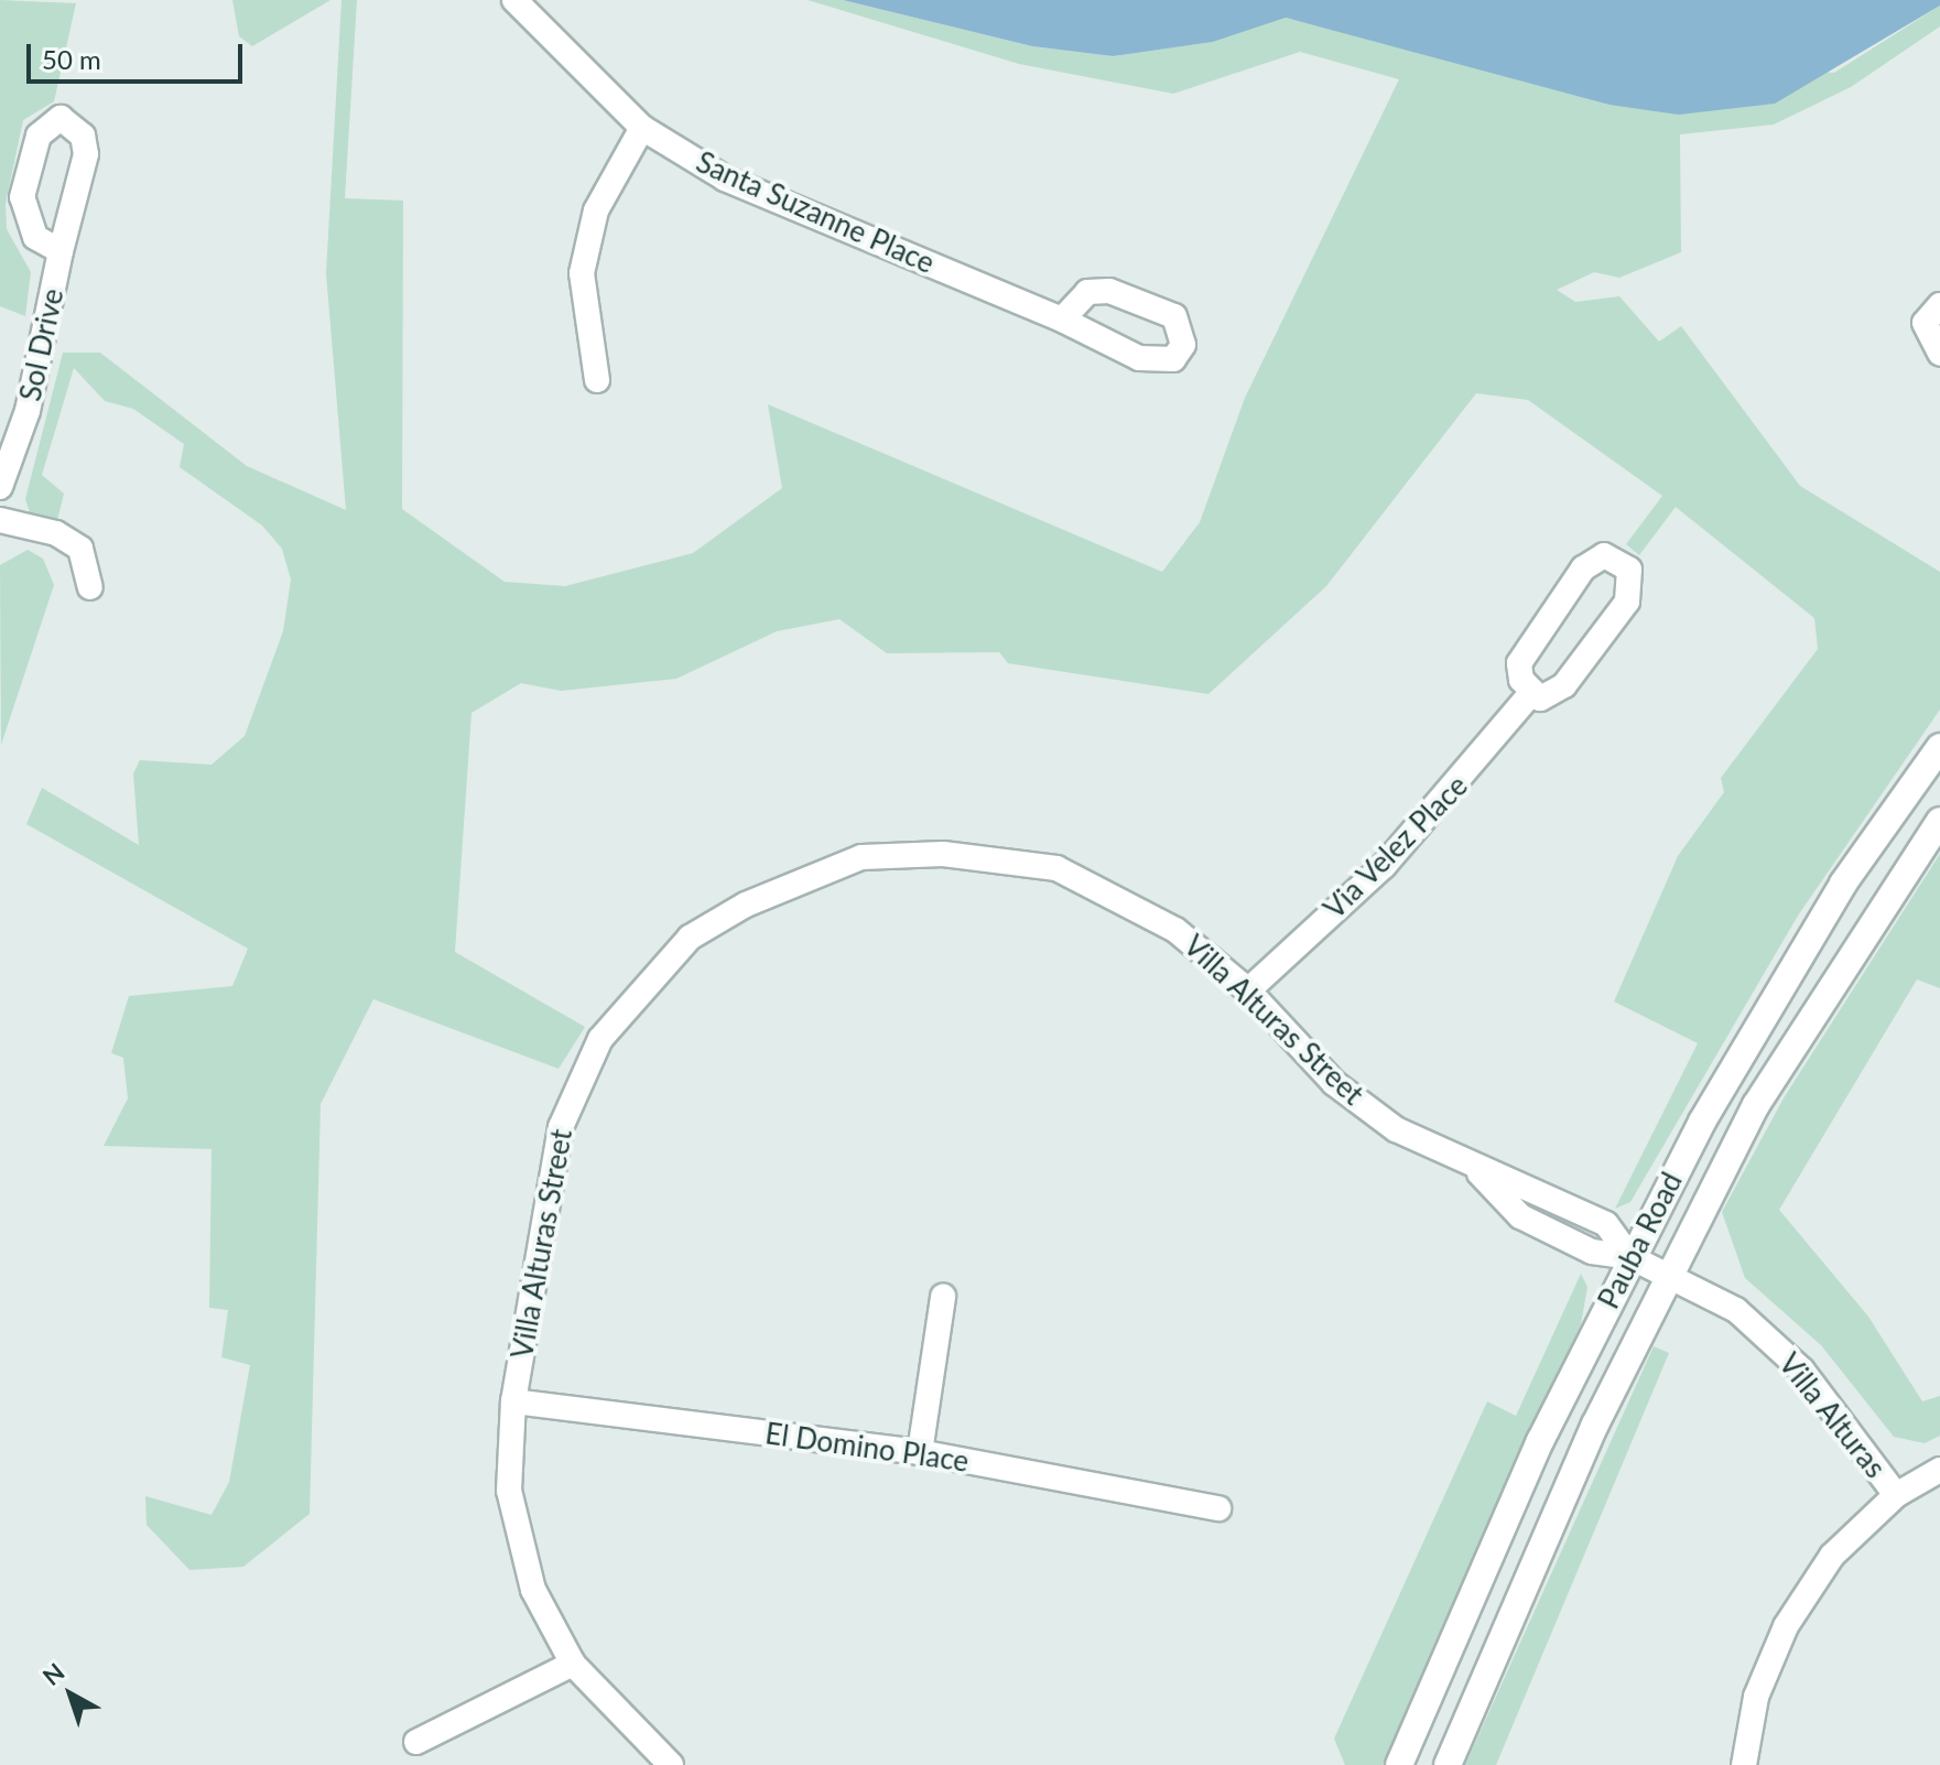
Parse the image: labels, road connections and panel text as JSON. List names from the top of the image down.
{
  "streets": {
    "main road": ["Pauba Road"],
    "street": [
      "Santa Suzanne Place",
      "Sol Drive",
      "Via Velez Place",
      "Villa Alturas Street",
      "Villa Alturas",
      "El Domino Place"
    ]
  },
  "crossings": [
    ["Via Velez Place", "Villa Alturas Street"],
    ["Villa Alturas Street", "Pauba Road"],
    ["Villa Alturas Street", "Villa Alturas"],
    ["Villa Alturas Street", "El Domino Place"],
    ["Pauba Road", "Villa Alturas"]
  ],
  "scale_bar": "50 m",
  "north": "top left"
}
